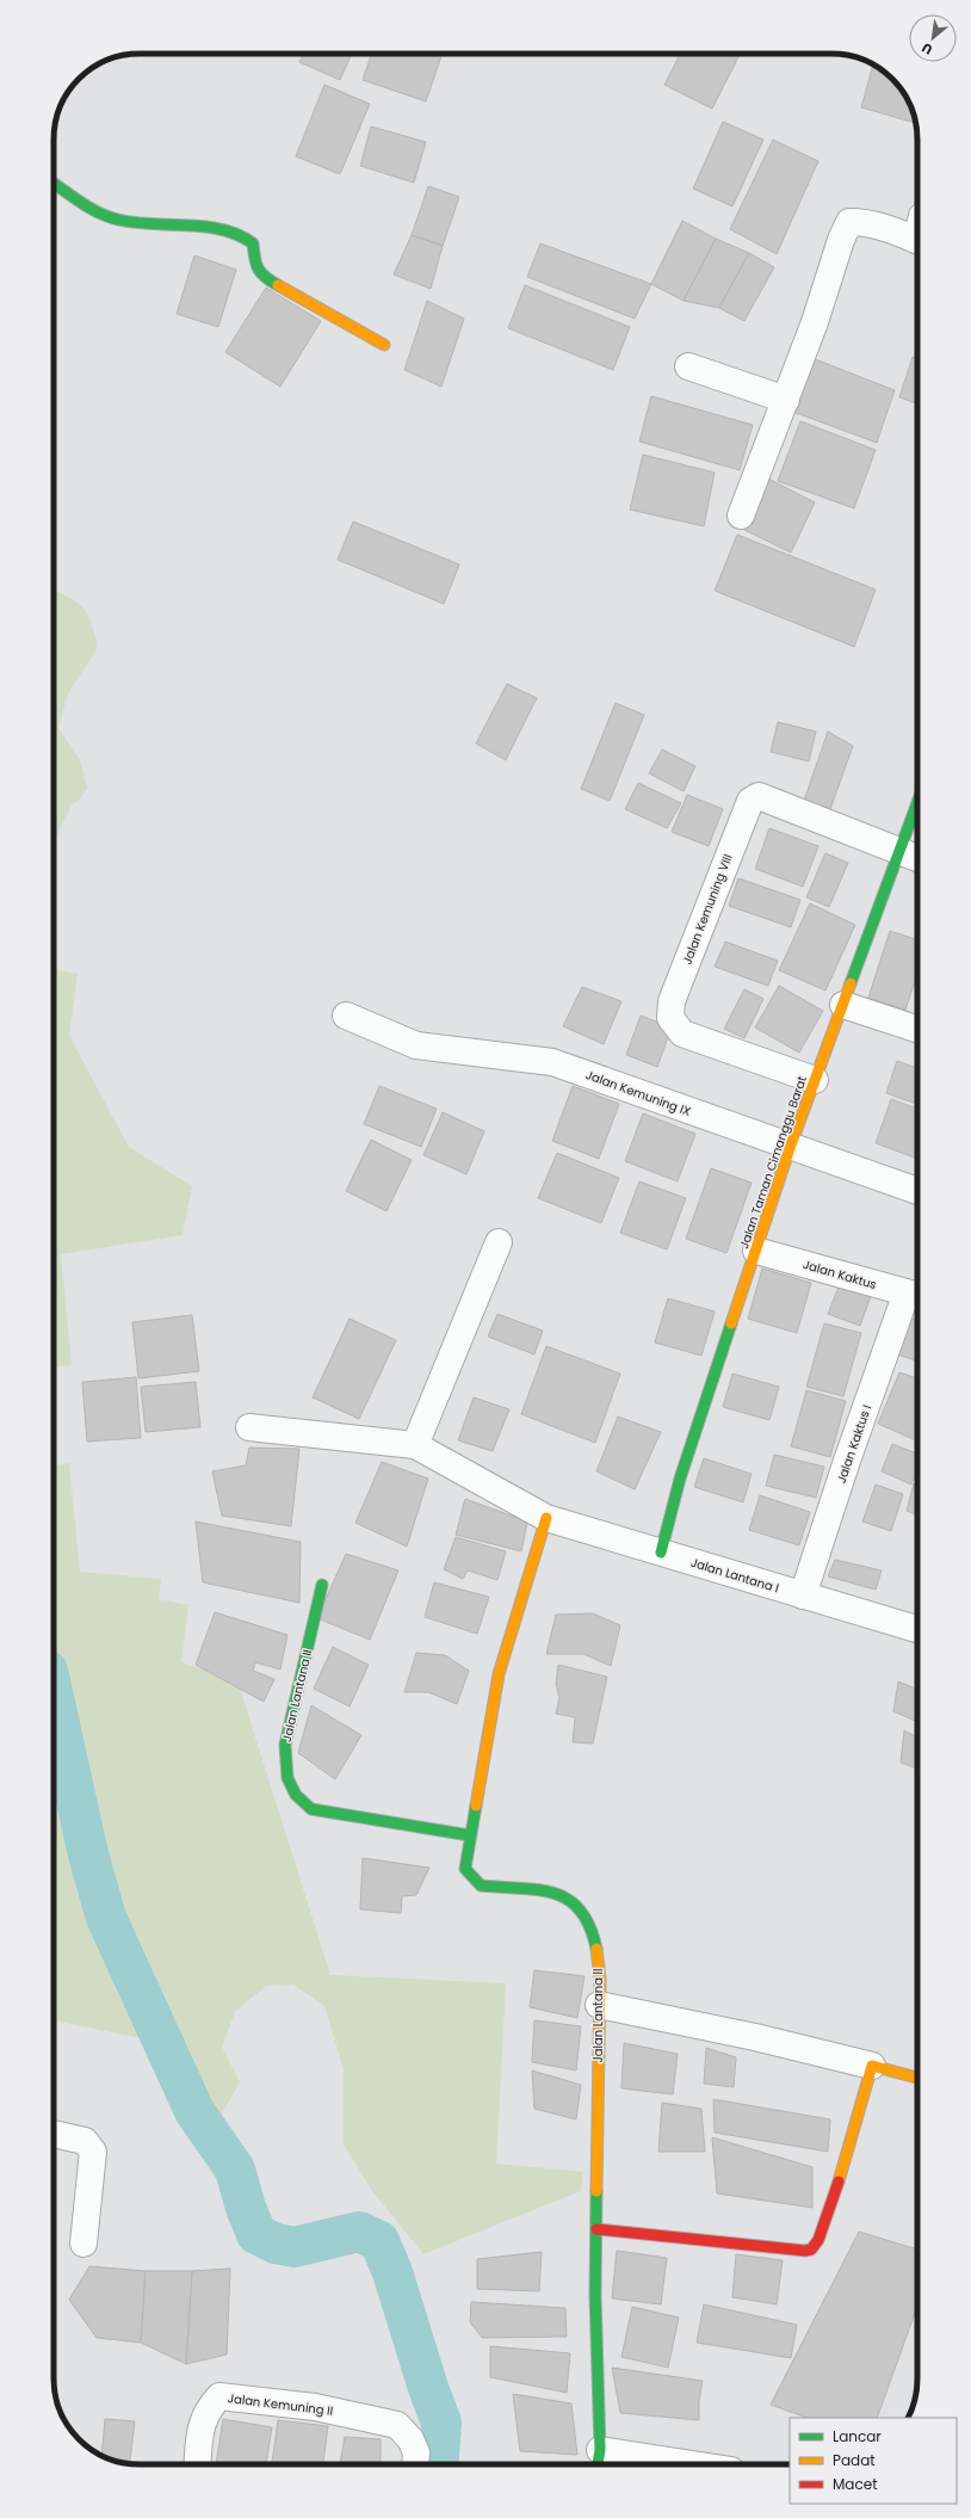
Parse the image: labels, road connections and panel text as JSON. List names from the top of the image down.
{
  "streets": {
    "street": [
      "Jalan Kemuning VIII",
      "Jalan Kemuning IX",
      "Jalan Taman Cimanggu Barat",
      "Jalan Kaktus",
      "Jalan Kaktus I",
      "Jalan Lantana I",
      "Jalan Lantana II",
      "Jalan Kemuning II"
    ]
  },
  "crossings": [
    ["Jalan Kemuning VIII", "Jalan Taman Cimanggu Barat"],
    ["Jalan Kemuning IX", "Jalan Taman Cimanggu Barat"],
    ["Jalan Taman Cimanggu Barat", "Jalan Kaktus"],
    ["Jalan Taman Cimanggu Barat", "Jalan Lantana I"],
    ["Jalan Kaktus", "Jalan Kaktus I"],
    ["Jalan Kaktus I", "Jalan Lantana I"],
    ["Jalan Lantana I", "Jalan Lantana II"]
  ],
  "legend": ["Lancar", "Padat", "Macet"],
  "north": "bottom left"
}
